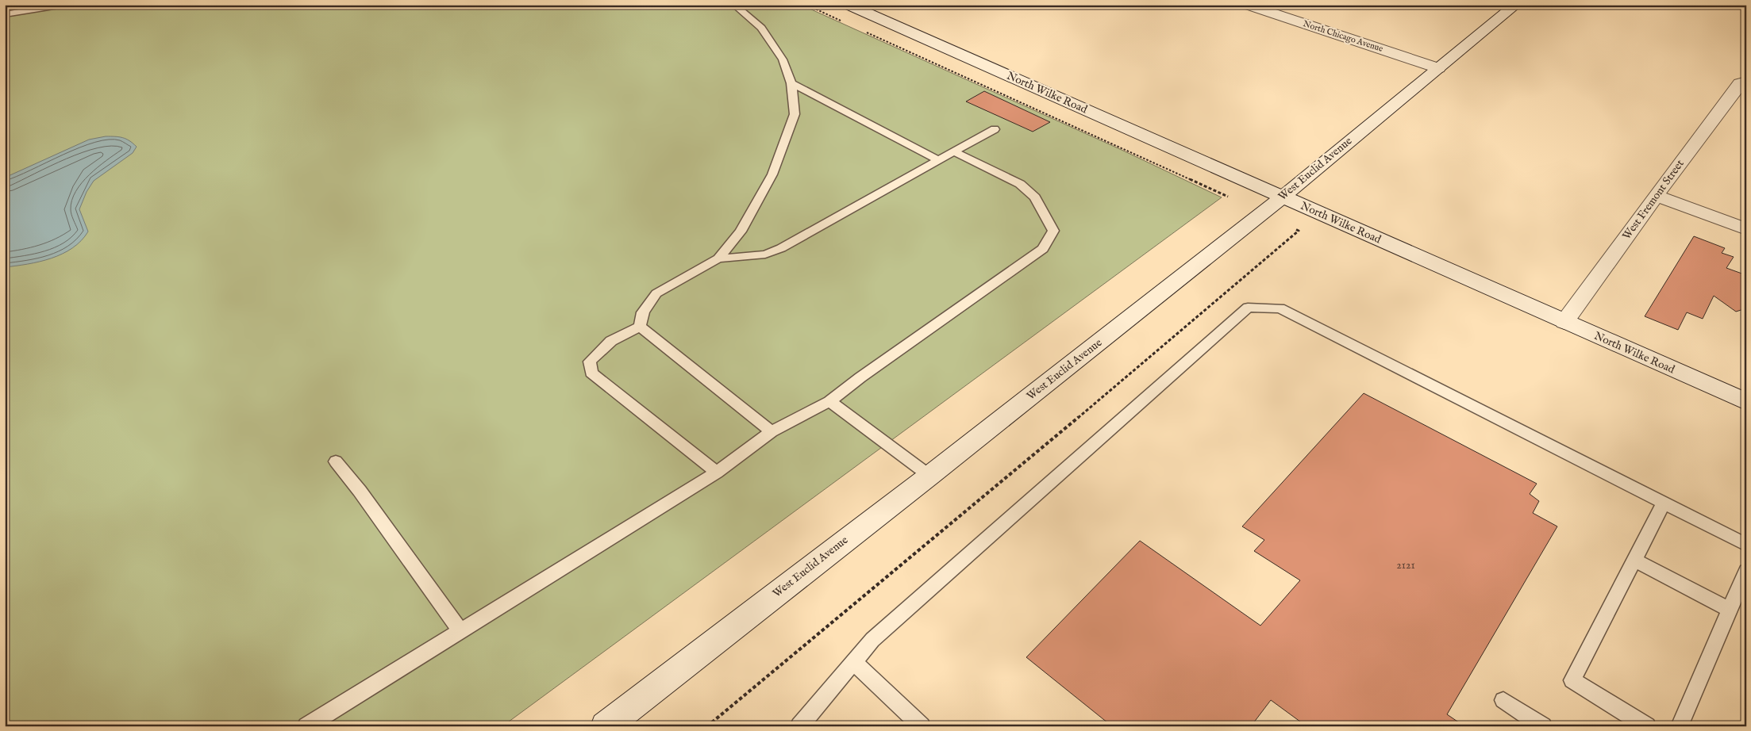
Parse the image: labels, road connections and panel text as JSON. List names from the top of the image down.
{
  "streets": {
    "main road": [
      "North Chicago Avenue",
      "North Wilke Road",
      "West Euclid Avenue",
      "West Fremont Street"
    ]
  },
  "crossings": [
    ["North Chicago Avenue", "West Euclid Avenue"],
    ["North Wilke Road", "West Euclid Avenue"],
    ["North Wilke Road", "West Fremont Street"]
  ],
  "house_numbers": ["2121"]
}
